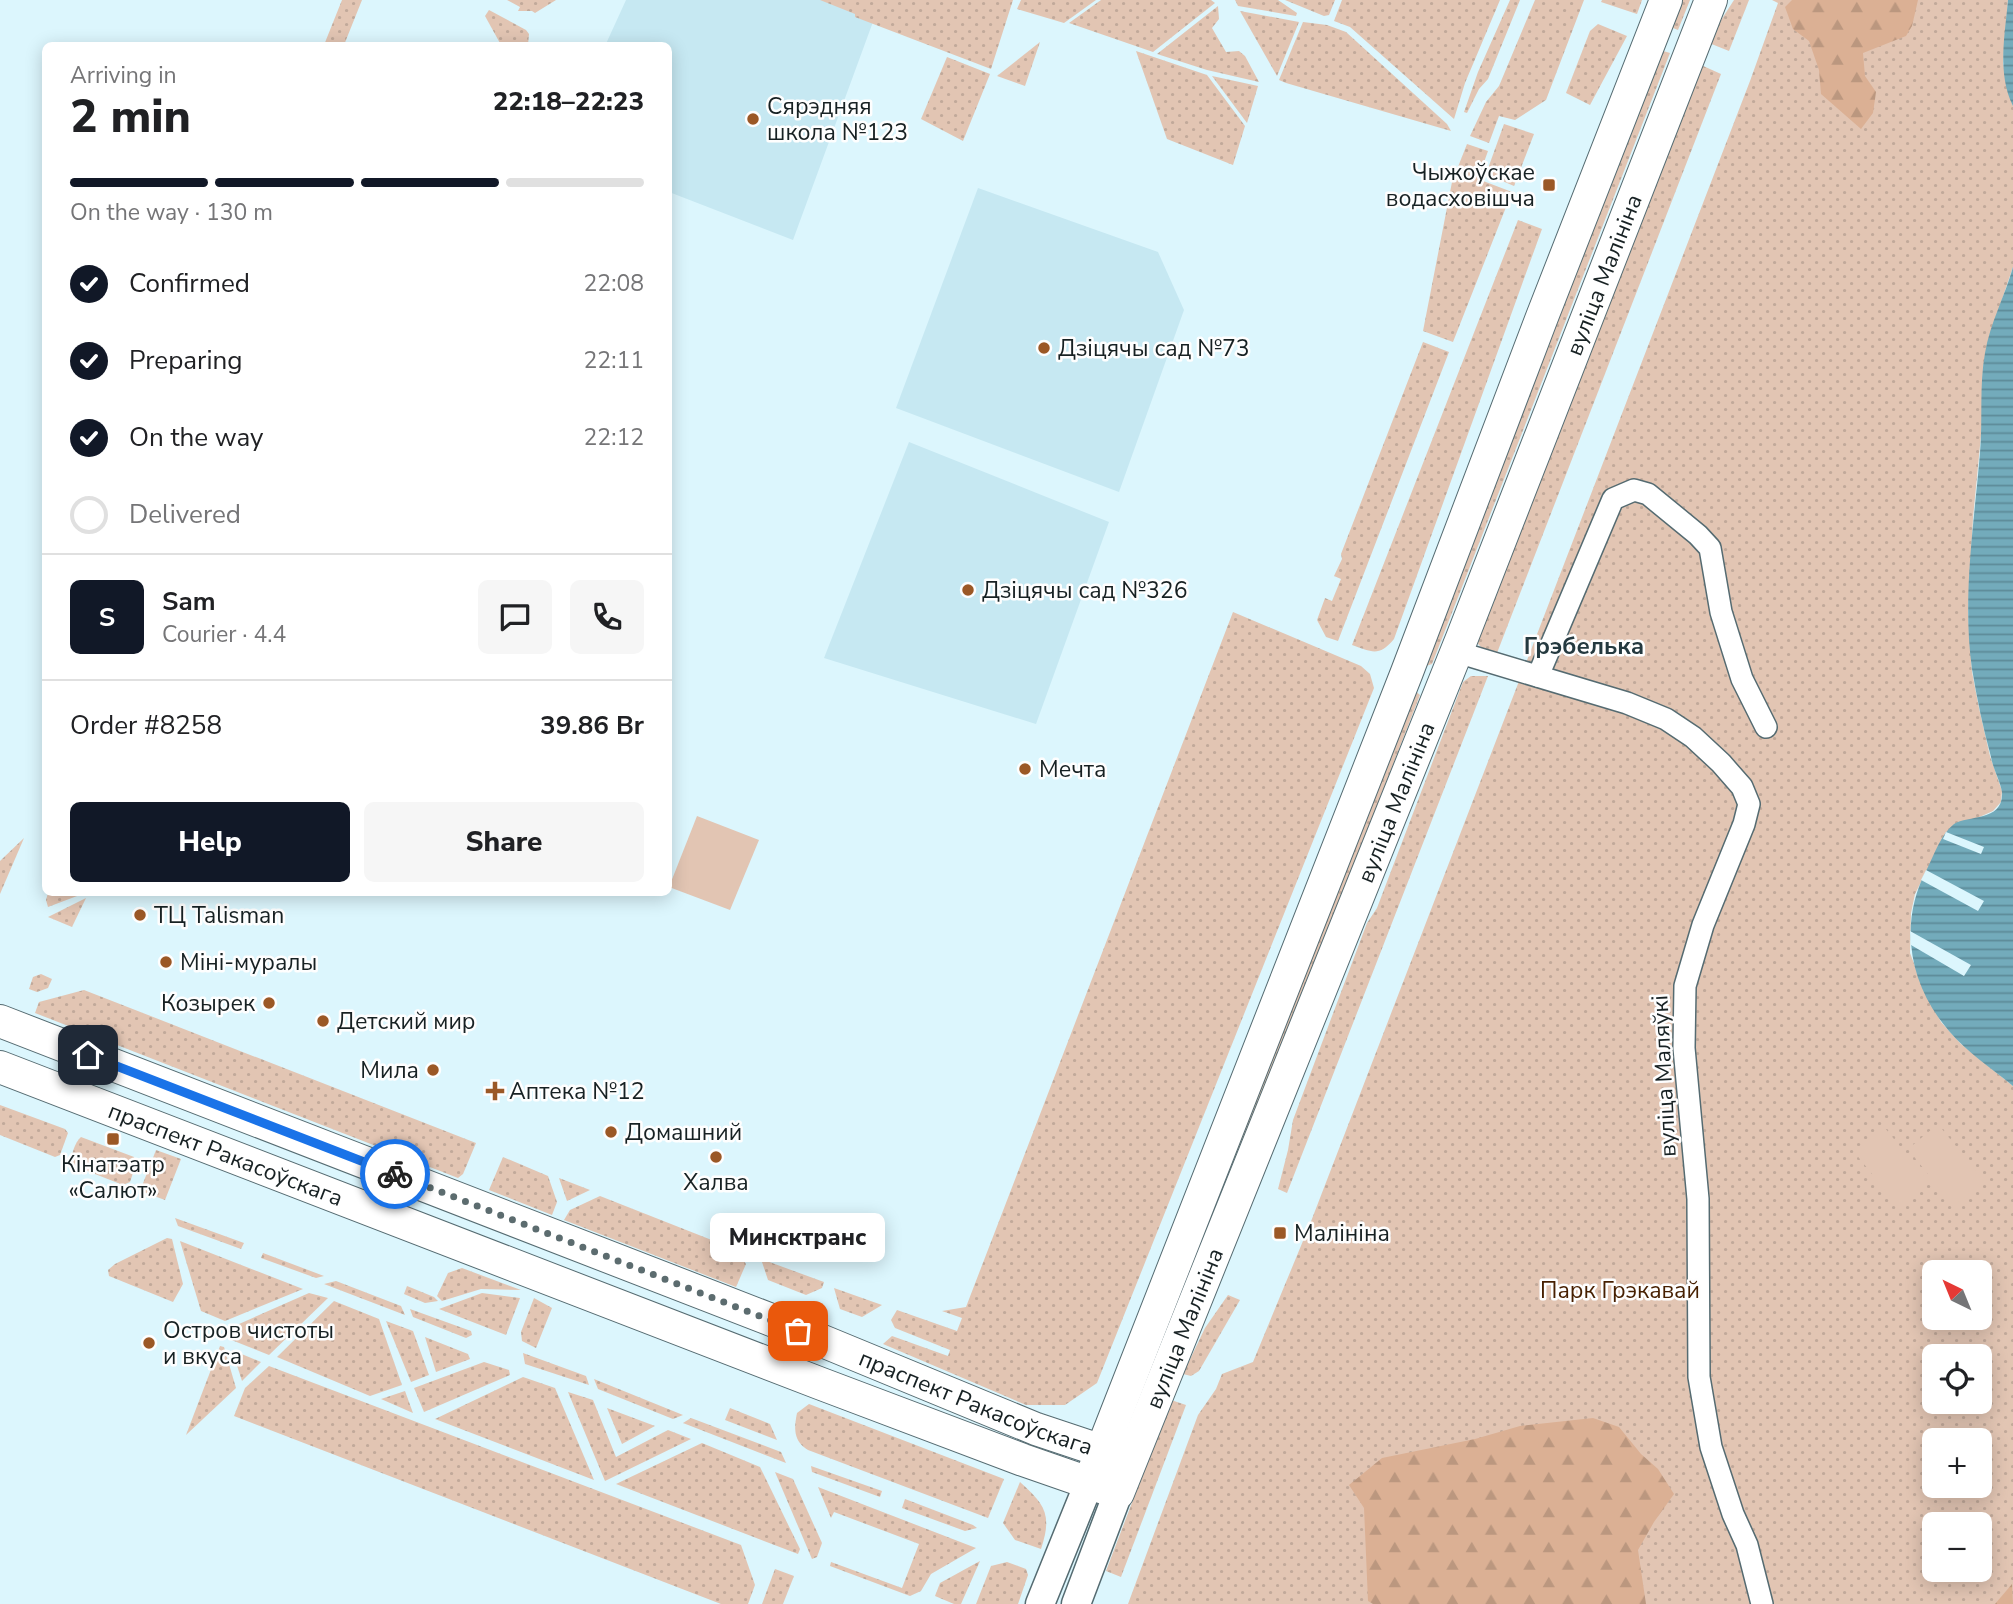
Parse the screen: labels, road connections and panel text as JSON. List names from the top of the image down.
{
  "streets": {
    "main road": ["вуліца Малініна", "праспект Ракасоўскага"],
    "street": ["вуліца Маляўкі"]
  },
  "crossings": [
    ["вуліца Малініна", "вуліца Маляўкі"],
    ["вуліца Малініна", "праспект Ракасоўскага"]
  ],
  "districts": ["Грэбелька"],
  "parks": ["Парк Грэкавай"],
  "places": {
    "other": [
      "Сярэдняя школа №123",
      "Дзіцячы сад №73",
      "Дзіцячы сад №326",
      "Мечта",
      "ТЦ Talisman",
      "Міні-муралы",
      "Козырек",
      "Детский мир",
      "Мила",
      "Домашний",
      "Халва",
      "Минсктранс",
      "Остров чистоты и вкуса"
    ],
    "transit": ["Чыжоўскае водасховішча", "Кінатэатр «Салют»", "Малініна"],
    "health": ["Аптека №12"]
  },
  "north": "top left",
  "page": {
    "heading": ["2 min", "Arriving in", "22:18–22:23"],
    "panel": [
      "Sam",
      "Courier · 4.4",
      "Order #8258",
      "39.86 Br"
    ],
    "bar": "On the way · 130 m",
    "list": [
      ["Confirmed", "22:08"],
      ["Preparing", "22:11"],
      ["On the way", "22:12"],
      "Delivered"
    ],
    "round": "S",
    "buttons": ["Help", "Share"],
    "bubble": "Минсктранс",
    "map_buttons": ["+", "−"]
  }
}
